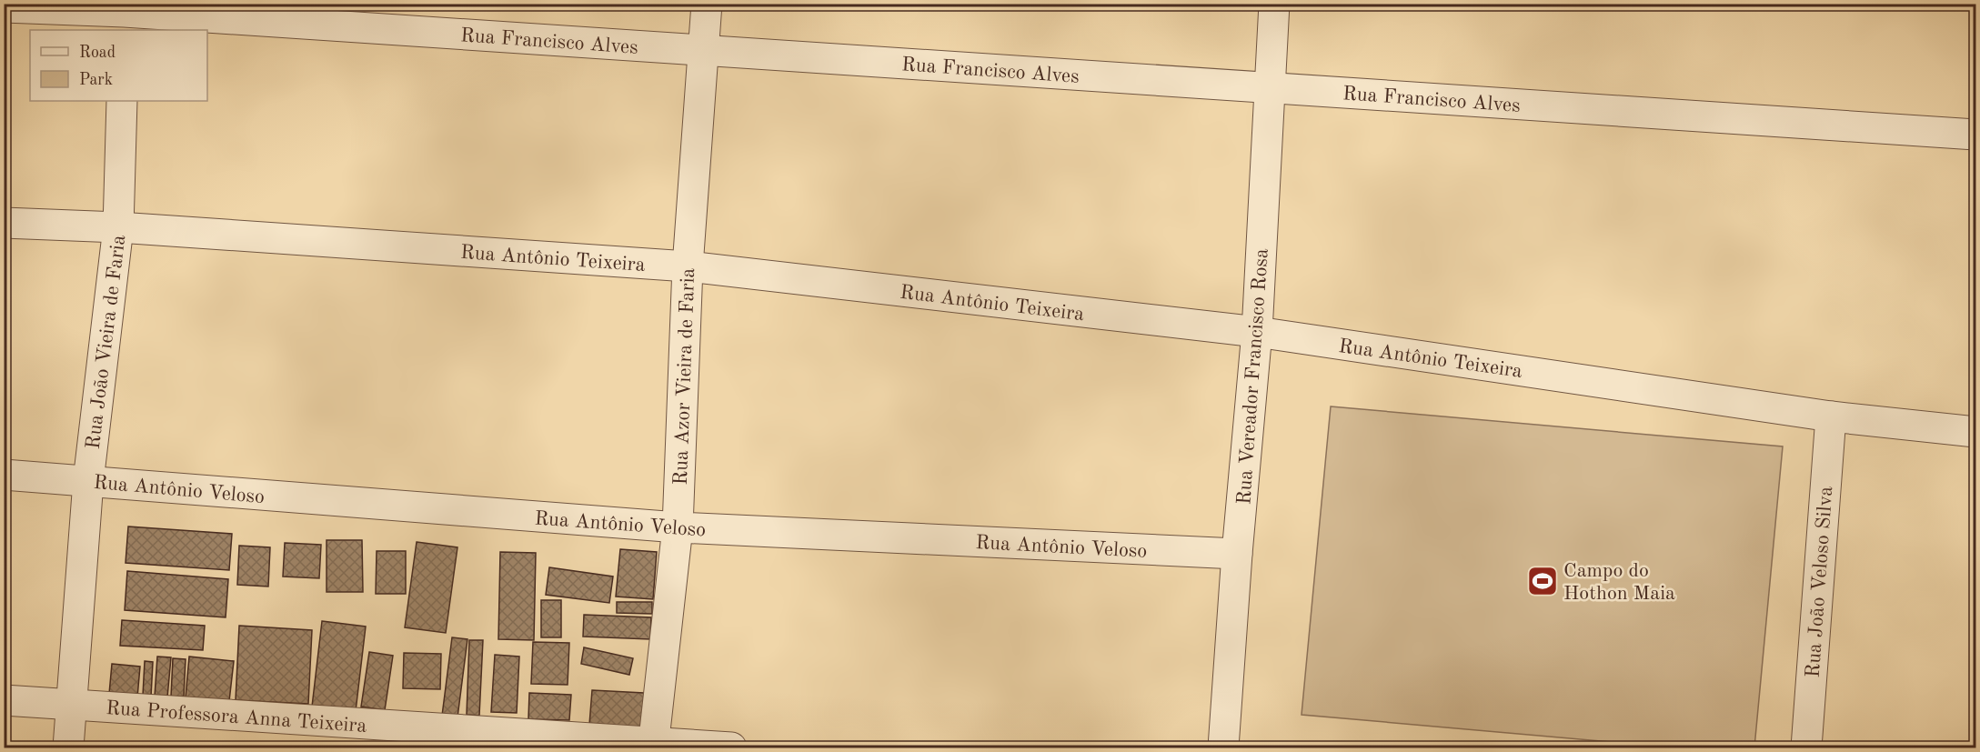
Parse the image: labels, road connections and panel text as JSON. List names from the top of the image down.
{
  "streets": {
    "street": [
      "Rua Francisco Alves",
      "Rua Antônio Teixeira",
      "Rua João Vieira de Faria",
      "Rua Azor Vieira de Faria",
      "Rua Vereador Francisco Rosa",
      "Rua Antônio Veloso",
      "Rua João Veloso Silva",
      "Rua Professora Anna Teixeira"
    ]
  },
  "crossings": [
    ["Rua Francisco Alves", "Rua Azor Vieira de Faria"],
    ["Rua Francisco Alves", "Rua Vereador Francisco Rosa"],
    ["Rua Antônio Teixeira", "Rua João Vieira de Faria"],
    ["Rua Antônio Teixeira", "Rua Azor Vieira de Faria"],
    ["Rua Antônio Teixeira", "Rua Vereador Francisco Rosa"],
    ["Rua Antônio Teixeira", "Rua João Veloso Silva"],
    ["Rua João Vieira de Faria", "Rua Antônio Veloso"],
    ["Rua João Vieira de Faria", "Rua Professora Anna Teixeira"],
    ["Rua Azor Vieira de Faria", "Rua Antônio Veloso"],
    ["Rua Azor Vieira de Faria", "Rua Professora Anna Teixeira"],
    ["Rua Vereador Francisco Rosa", "Rua Antônio Veloso"]
  ],
  "places": {
    "sports": ["Campo do Hothon Maia"]
  },
  "legend": ["Road", "Park"]
}
